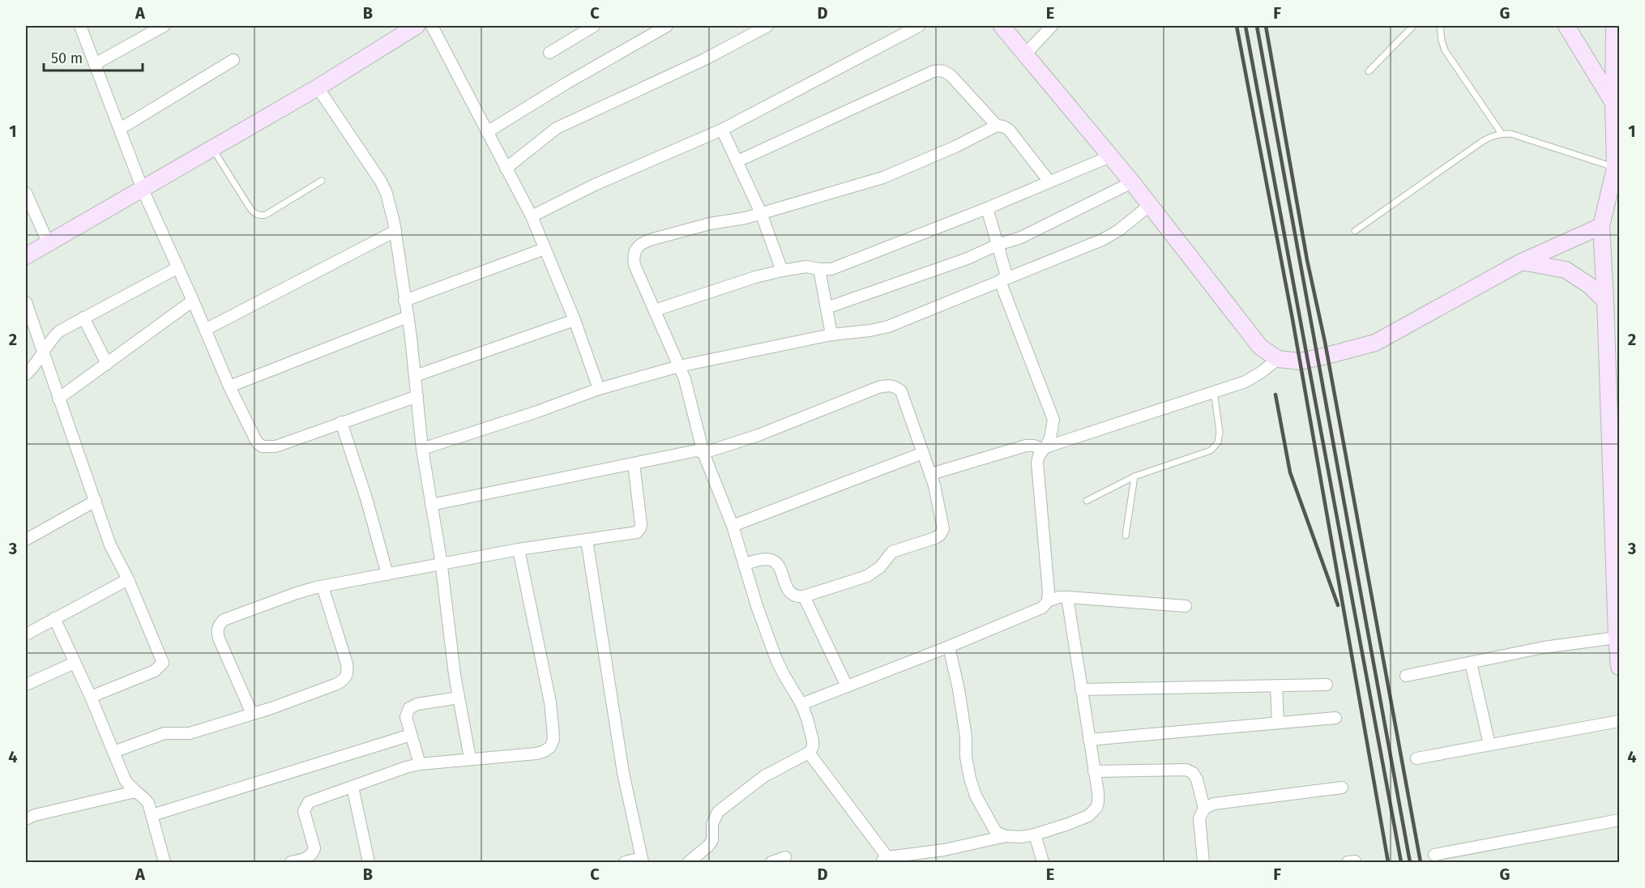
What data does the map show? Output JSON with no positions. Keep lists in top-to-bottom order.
{
  "scale_bar": "50 m",
  "grid": {
    "columns": [
      "A",
      "B",
      "C",
      "D",
      "E",
      "F",
      "G"
    ],
    "rows": [
      "1",
      "2",
      "3",
      "4"
    ]
  }
}
